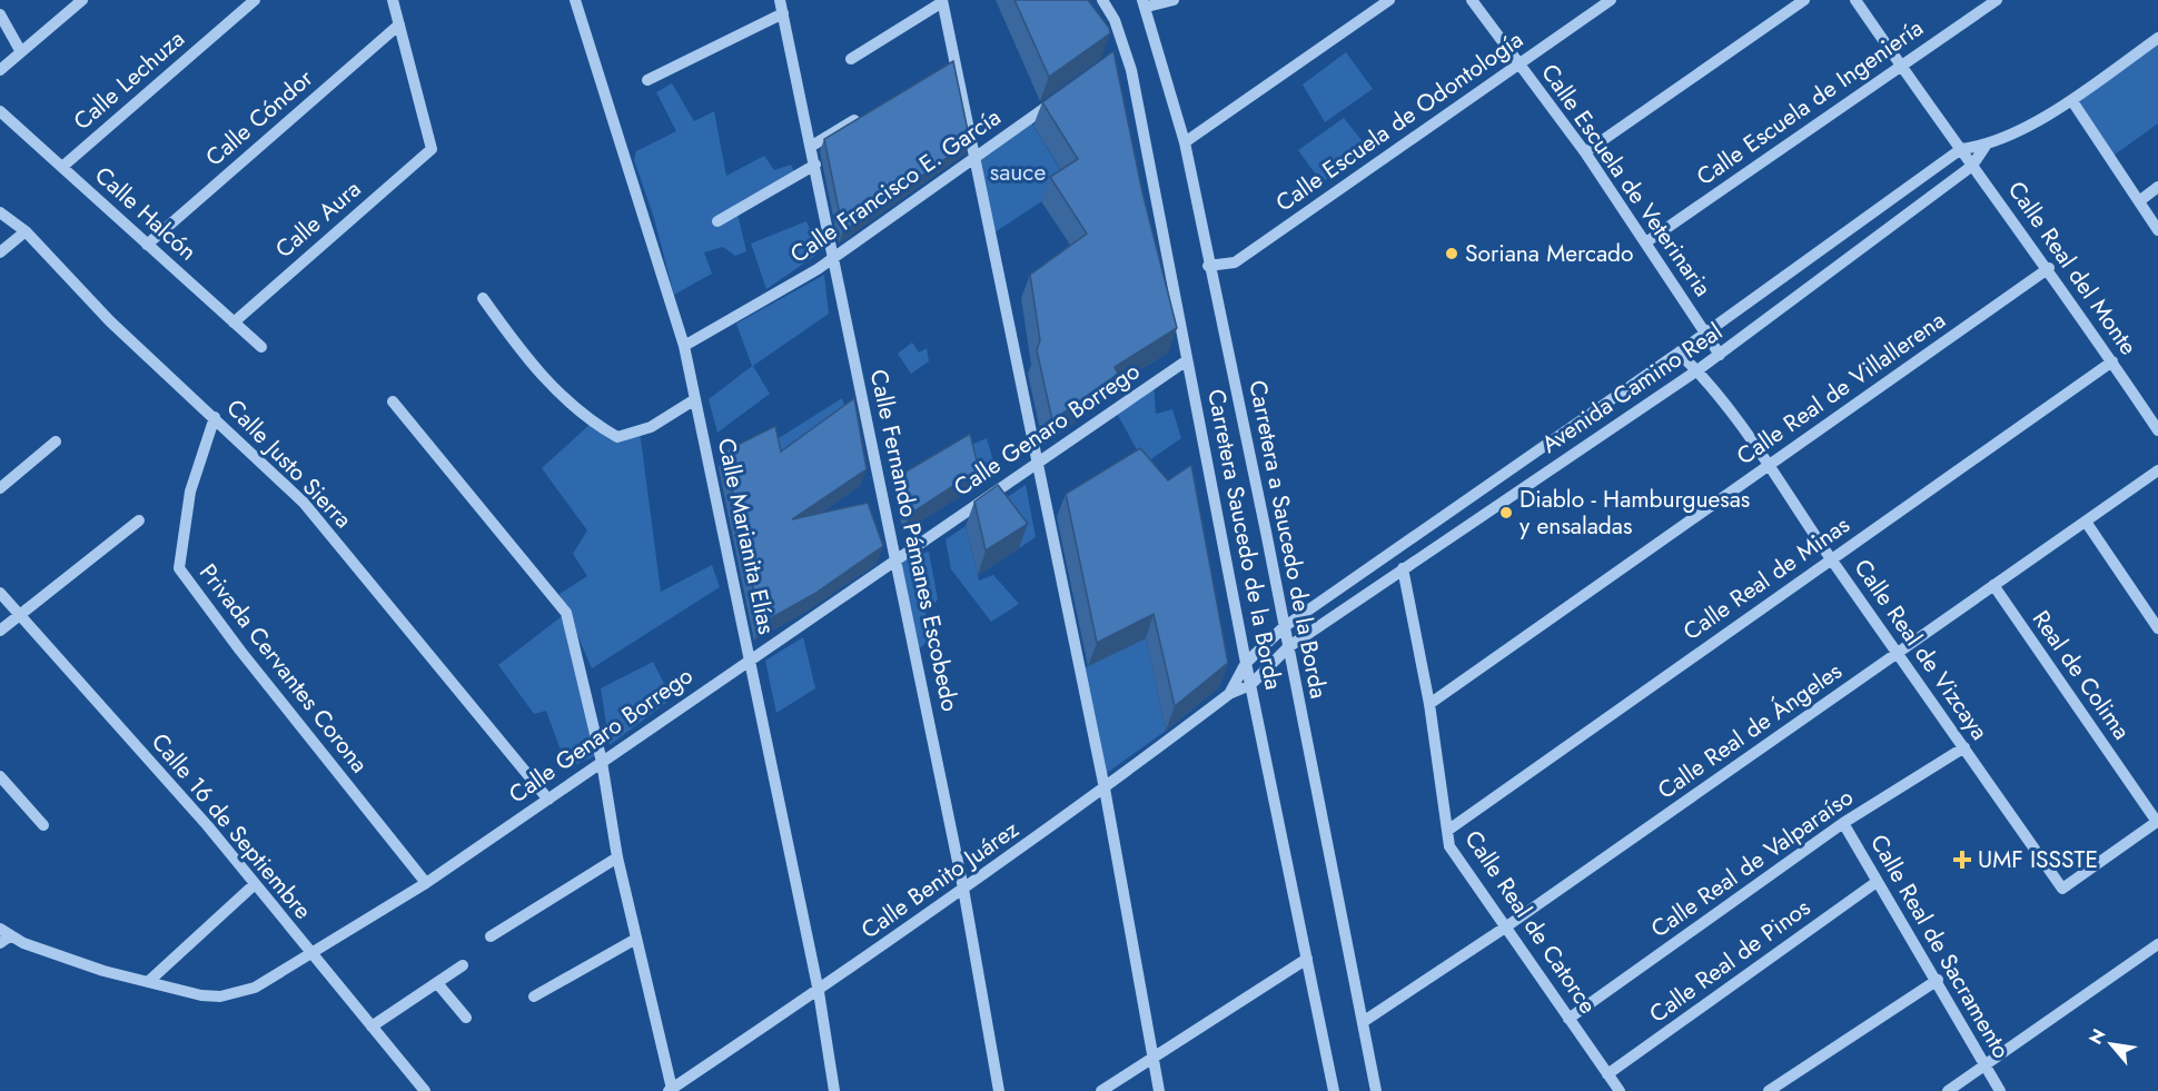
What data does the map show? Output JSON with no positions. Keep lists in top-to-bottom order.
{
  "streets": {
    "street": [
      "Calle Lechuza",
      "Calle Escuela de Ingeniería",
      "Calle Cóndor",
      "Calle Escuela de Odontología",
      "Calle Escuela de Veterinaria",
      "Calle Francisco E. García",
      "Calle Halcón",
      "Calle Aura",
      "Calle Real del Monte",
      "Avenida Camino Real",
      "Calle Real de Villallerena",
      "Calle Genaro Borrego",
      "Calle Justo Sierra",
      "Calle Marianita Elías",
      "Carretera Saucedo de la Borda",
      "Carretera a Saucedo de la Borda",
      "Calle Fernando Pámanes Escobedo",
      "Calle Real de Minas",
      "Calle Real de Vizcaya",
      "Privada Cervantes Corona",
      "Real de Colima",
      "Calle Real de Ángeles",
      "Calle 16 de Septiembre",
      "Calle Real de Valparaíso",
      "Calle Benito Juárez",
      "Calle Real de Catorce",
      "Calle Real de Sacramento",
      "Calle Real de Pinos"
    ]
  },
  "crossings": [
    ["Calle Lechuza", "Calle Halcón"],
    ["Calle Escuela de Ingeniería", "Calle Escuela de Veterinaria"],
    ["Calle Escuela de Ingeniería", "Calle Real del Monte"],
    ["Calle Cóndor", "Calle Halcón"],
    ["Calle Cóndor", "Calle Aura"],
    ["Calle Escuela de Odontología", "Calle Escuela de Veterinaria"],
    ["Calle Escuela de Odontología", "Carretera a Saucedo de la Borda"],
    ["Calle Escuela de Veterinaria", "Avenida Camino Real"],
    ["Calle Francisco E. García", "Calle Marianita Elías"],
    ["Calle Francisco E. García", "Calle Fernando Pámanes Escobedo"],
    ["Calle Halcón", "Calle Aura"],
    ["Calle Real del Monte", "Avenida Camino Real"],
    ["Calle Real del Monte", "Calle Real de Villallerena"],
    ["Calle Real del Monte", "Calle Real de Minas"],
    ["Avenida Camino Real", "Carretera Saucedo de la Borda"],
    ["Avenida Camino Real", "Carretera a Saucedo de la Borda"],
    ["Avenida Camino Real", "Calle Real de Vizcaya"],
    ["Avenida Camino Real", "Calle Benito Juárez"],
    ["Avenida Camino Real", "Calle Real de Catorce"],
    ["Calle Real de Villallerena", "Calle Real de Vizcaya"],
    ["Calle Real de Villallerena", "Calle Real de Catorce"],
    ["Calle Genaro Borrego", "Calle Justo Sierra"],
    ["Calle Genaro Borrego", "Calle Marianita Elías"],
    ["Calle Genaro Borrego", "Carretera Saucedo de la Borda"],
    ["Calle Genaro Borrego", "Calle Fernando Pámanes Escobedo"],
    ["Calle Genaro Borrego", "Privada Cervantes Corona"],
    ["Calle Genaro Borrego", "Calle 16 de Septiembre"],
    ["Calle Justo Sierra", "Privada Cervantes Corona"],
    ["Calle Marianita Elías", "Calle Benito Juárez"],
    ["Carretera Saucedo de la Borda", "Calle Benito Juárez"],
    ["Carretera a Saucedo de la Borda", "Calle Real de Ángeles"],
    ["Calle Fernando Pámanes Escobedo", "Calle Benito Juárez"],
    ["Calle Real de Minas", "Calle Real de Vizcaya"],
    ["Calle Real de Minas", "Calle Real de Catorce"],
    ["Calle Real de Vizcaya", "Real de Colima"],
    ["Calle Real de Vizcaya", "Calle Real de Ángeles"],
    ["Calle Real de Vizcaya", "Calle Real de Valparaíso"],
    ["Real de Colima", "Calle Real de Ángeles"],
    ["Calle Real de Ángeles", "Calle Real de Catorce"],
    ["Calle Real de Valparaíso", "Calle Real de Catorce"],
    ["Calle Real de Valparaíso", "Calle Real de Sacramento"],
    ["Calle Real de Catorce", "Calle Real de Pinos"],
    ["Calle Real de Sacramento", "Calle Real de Pinos"]
  ],
  "parks": ["sauce"],
  "places": {
    "other": ["Soriana Mercado", "Diablo - Hamburguesas y ensaladas"],
    "health": ["UMF ISSSTE"]
  },
  "north": "top left"
}
